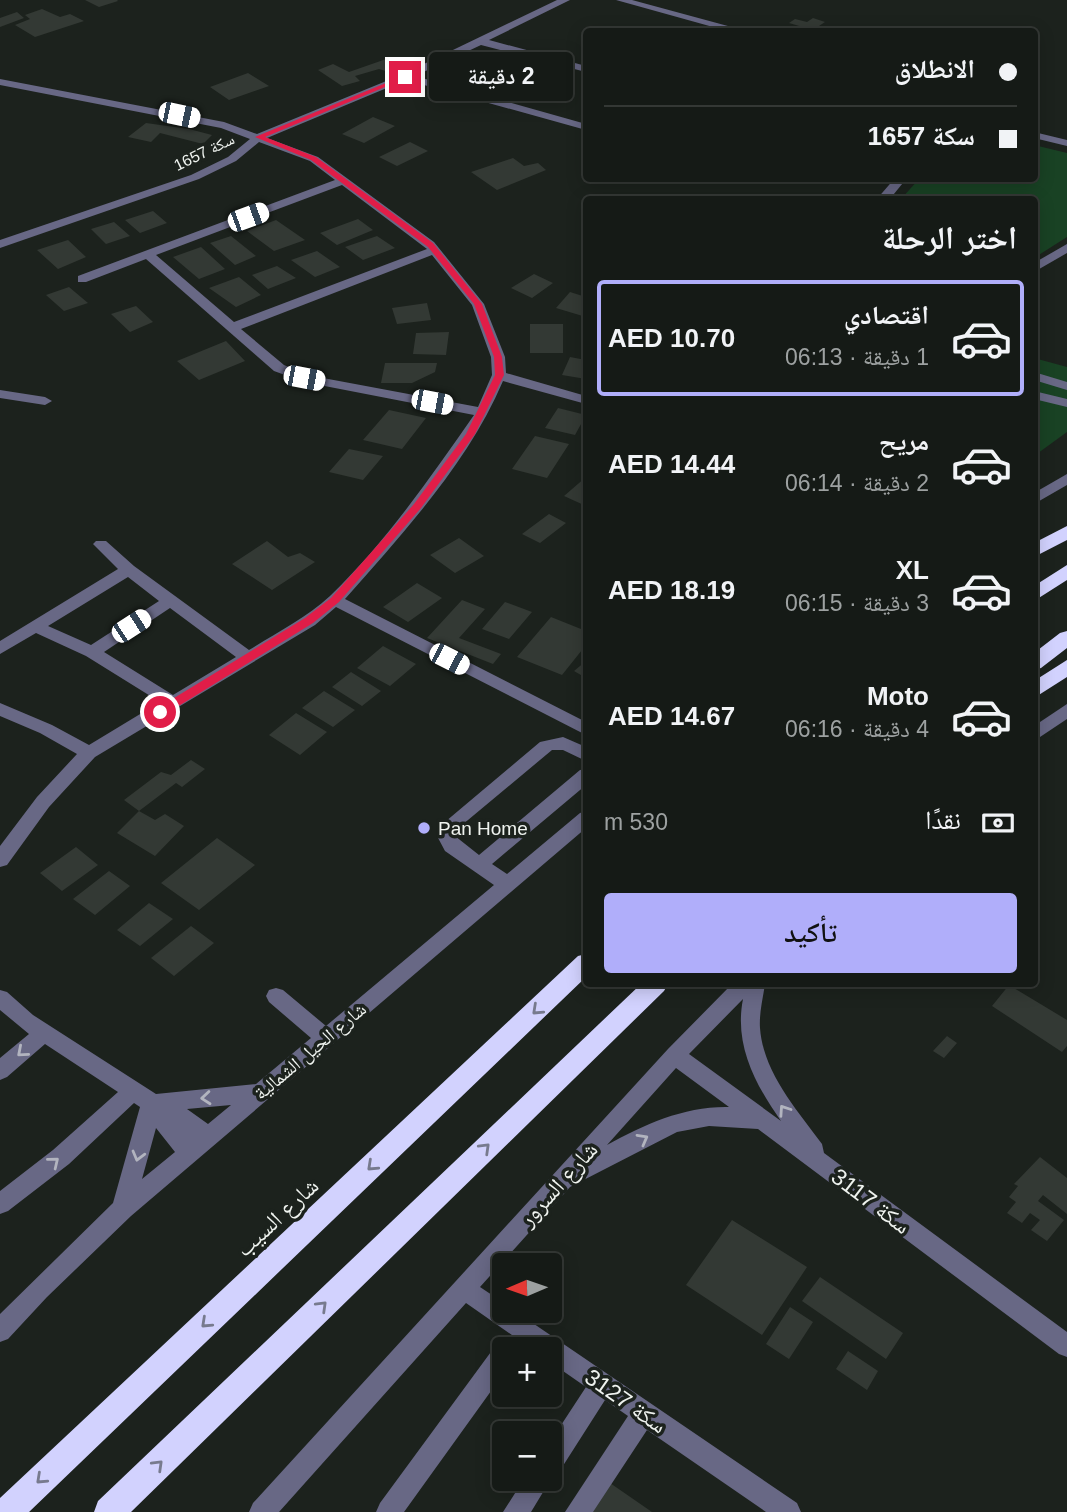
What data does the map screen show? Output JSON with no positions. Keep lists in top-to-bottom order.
{
  "streets": {
    "highway": ["شارع السيب"],
    "street": [
      "سكة 1657",
      "شارع الحيل الشمالية",
      "شارع السرور",
      "سكة 3117",
      "سكة 3127"
    ]
  },
  "crossings": [
    ["شارع السرور", "سكة 3117"],
    ["شارع السرور", "سكة 3127"]
  ],
  "places": ["Pan Home"],
  "north": "left",
  "page": {
    "banner": ["الانطلاق", "سكة 1657"],
    "bubble": "2 دقيقة",
    "heading": "اختر الرحلة",
    "list": [
      {
        "name": "اقتصادي",
        "note": "1 دقيقة · 06:13",
        "value": "AED 10.70"
      },
      {
        "name": "مريح",
        "note": "2 دقيقة · 06:14",
        "value": "AED 14.44"
      },
      {
        "name": "XL",
        "note": "3 دقيقة · 06:15",
        "value": "AED 18.19"
      },
      {
        "name": "Moto",
        "note": "4 دقيقة · 06:16",
        "value": "AED 14.67"
      }
    ],
    "pay": ["نقدًا", "530 m"],
    "buttons": "تأكيد",
    "map_buttons": ["+", "−"]
  }
}
